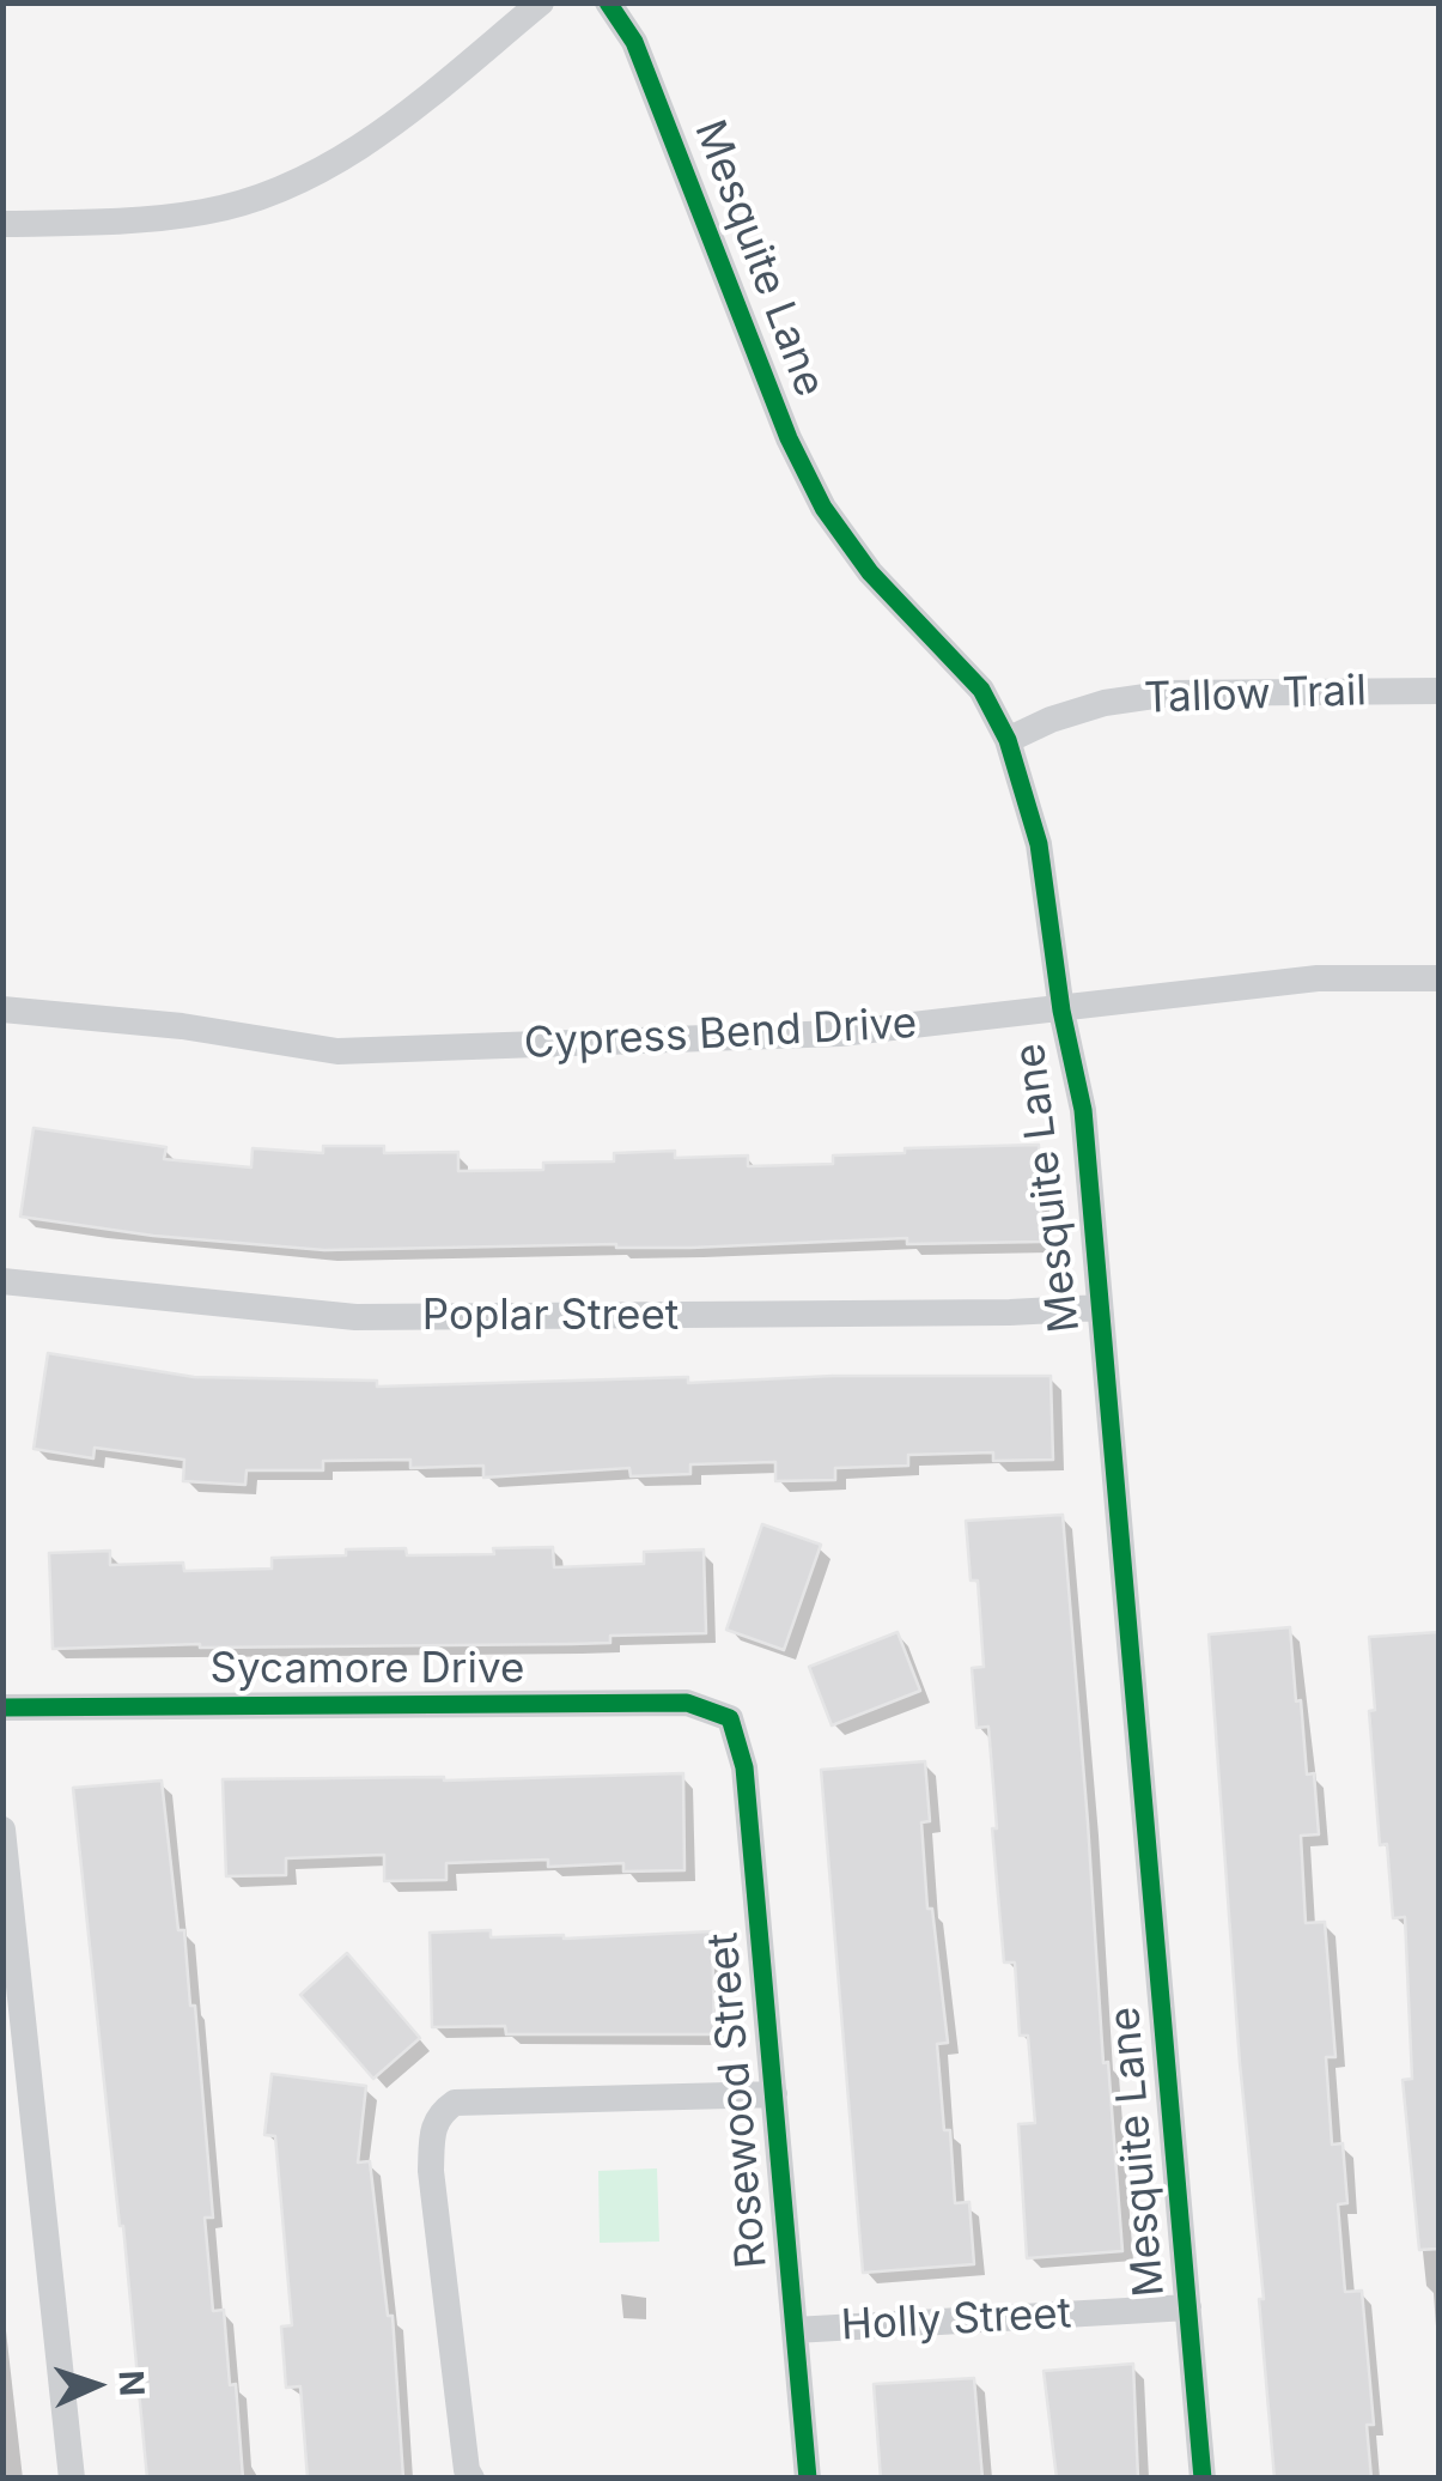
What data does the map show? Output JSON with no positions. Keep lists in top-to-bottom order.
{
  "streets": {
    "street": [
      "Mesquite Lane",
      "Tallow Trail",
      "Cypress Bend Drive",
      "Poplar Street",
      "Sycamore Drive",
      "Rosewood Street",
      "Holly Street"
    ]
  },
  "crossings": [
    ["Mesquite Lane", "Tallow Trail"],
    ["Mesquite Lane", "Cypress Bend Drive"],
    ["Mesquite Lane", "Poplar Street"],
    ["Mesquite Lane", "Holly Street"],
    ["Sycamore Drive", "Rosewood Street"],
    ["Rosewood Street", "Holly Street"]
  ],
  "north": "right"
}
